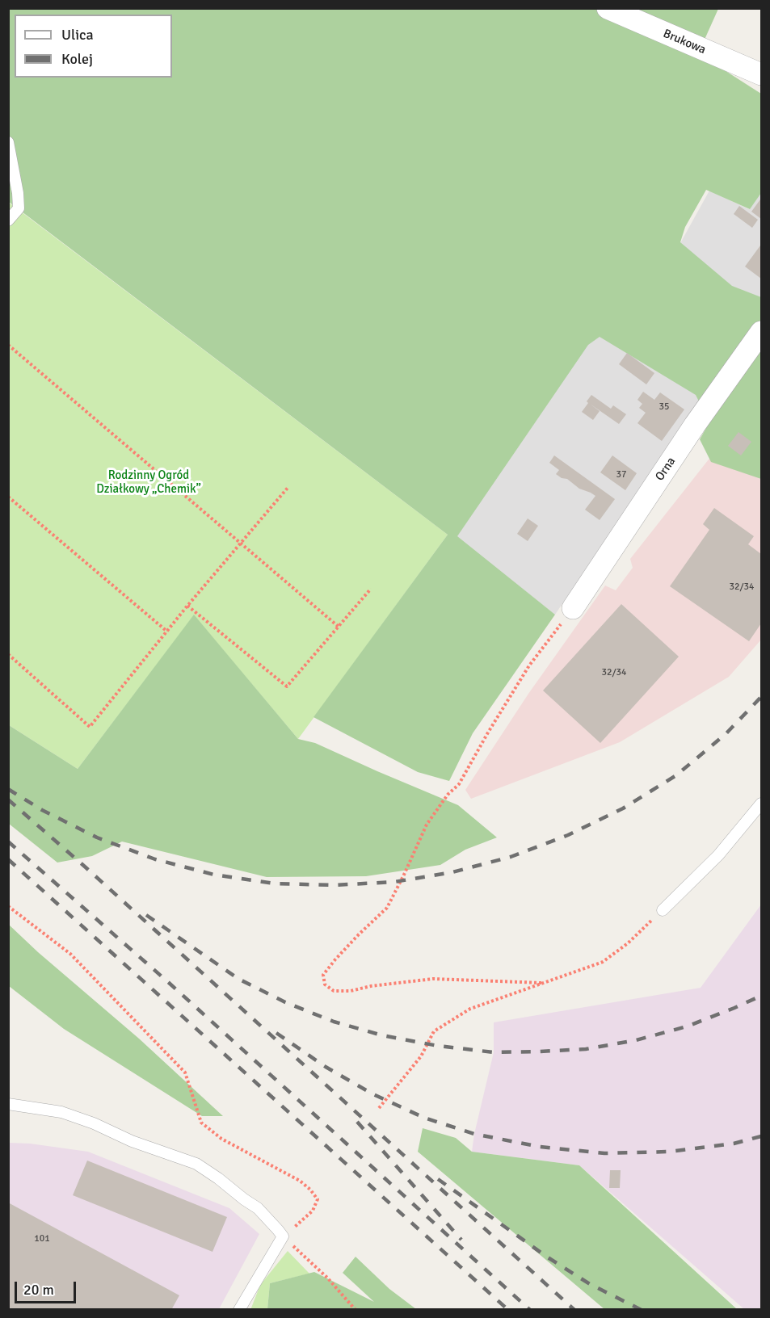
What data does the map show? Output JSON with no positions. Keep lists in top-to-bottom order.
{
  "streets": {
    "street": ["Brukowa", "Orna"]
  },
  "parks": ["Rodzinny Ogród Działkowy „Chemik”"],
  "house_numbers": [
    "35",
    "37",
    "32/34",
    "32/34",
    "101"
  ],
  "legend": ["Ulica", "Kolej"],
  "scale_bar": "20 m"
}
